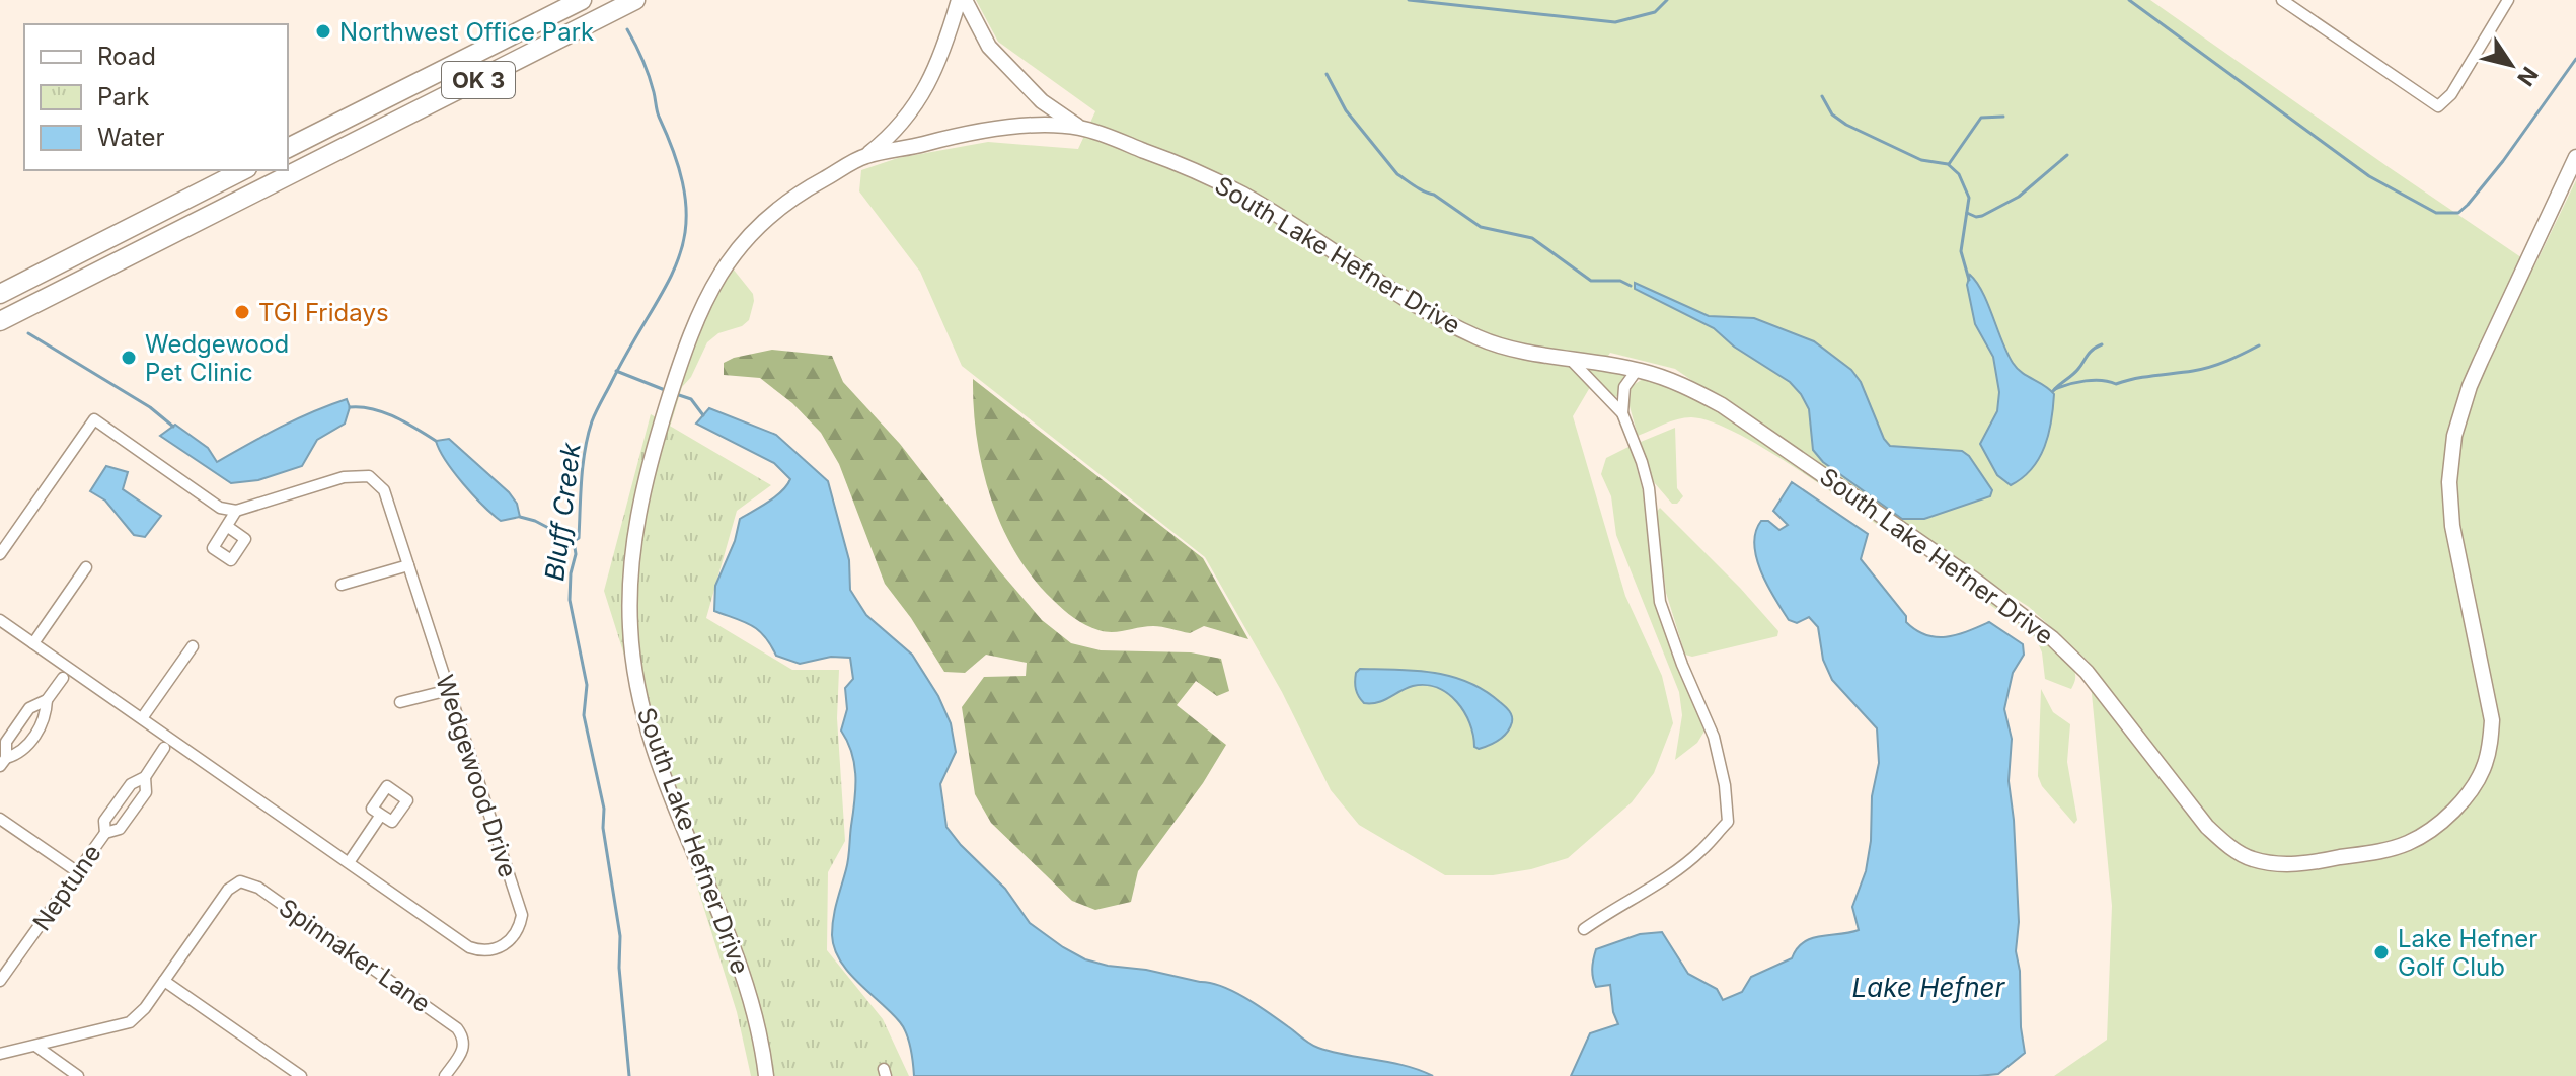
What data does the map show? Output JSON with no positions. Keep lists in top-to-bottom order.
{
  "streets": {
    "highway": ["OK 3"],
    "street": [
      "South Lake Hefner Drive",
      "Wedgewood Drive",
      "Neptune",
      "Spinnaker Lane"
    ]
  },
  "water": ["Bluff Creek", "Lake Hefner"],
  "places": [
    "Northwest Office Park",
    "TGI Fridays",
    "Wedgewood Pet Clinic",
    "Lake Hefner Golf Club"
  ],
  "legend": ["Road", "Park", "Water"],
  "north": "bottom right"
}
